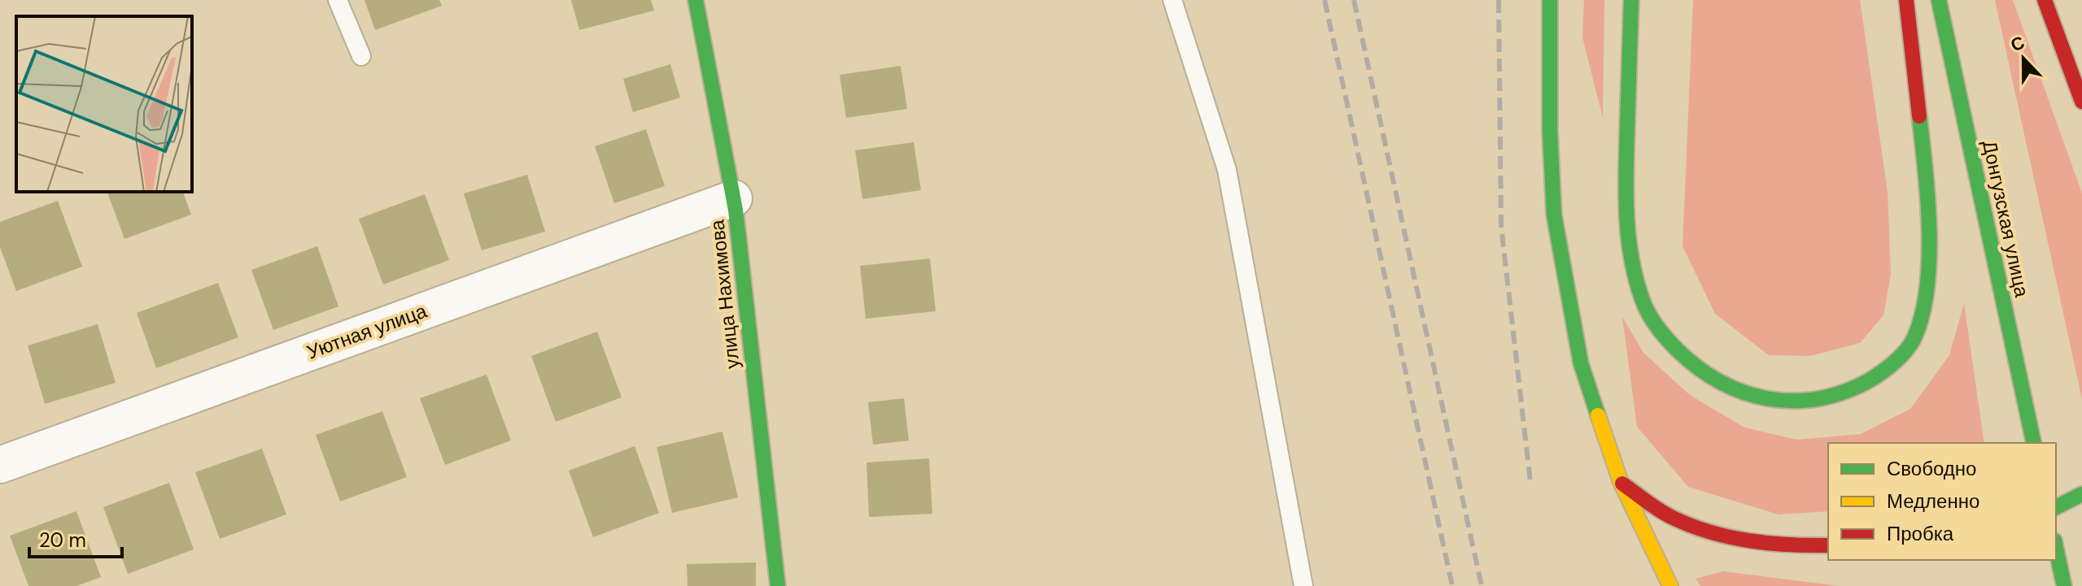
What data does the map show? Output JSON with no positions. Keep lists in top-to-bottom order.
{
  "streets": {
    "main road": ["Донгузская улица", "улица Нахимова"],
    "street": ["Уютная улица"]
  },
  "crossings": [
    ["улица Нахимова", "Уютная улица"]
  ],
  "legend": ["Свободно", "Медленно", "Пробка"],
  "scale_bar": "20 m",
  "north": "top"
}
